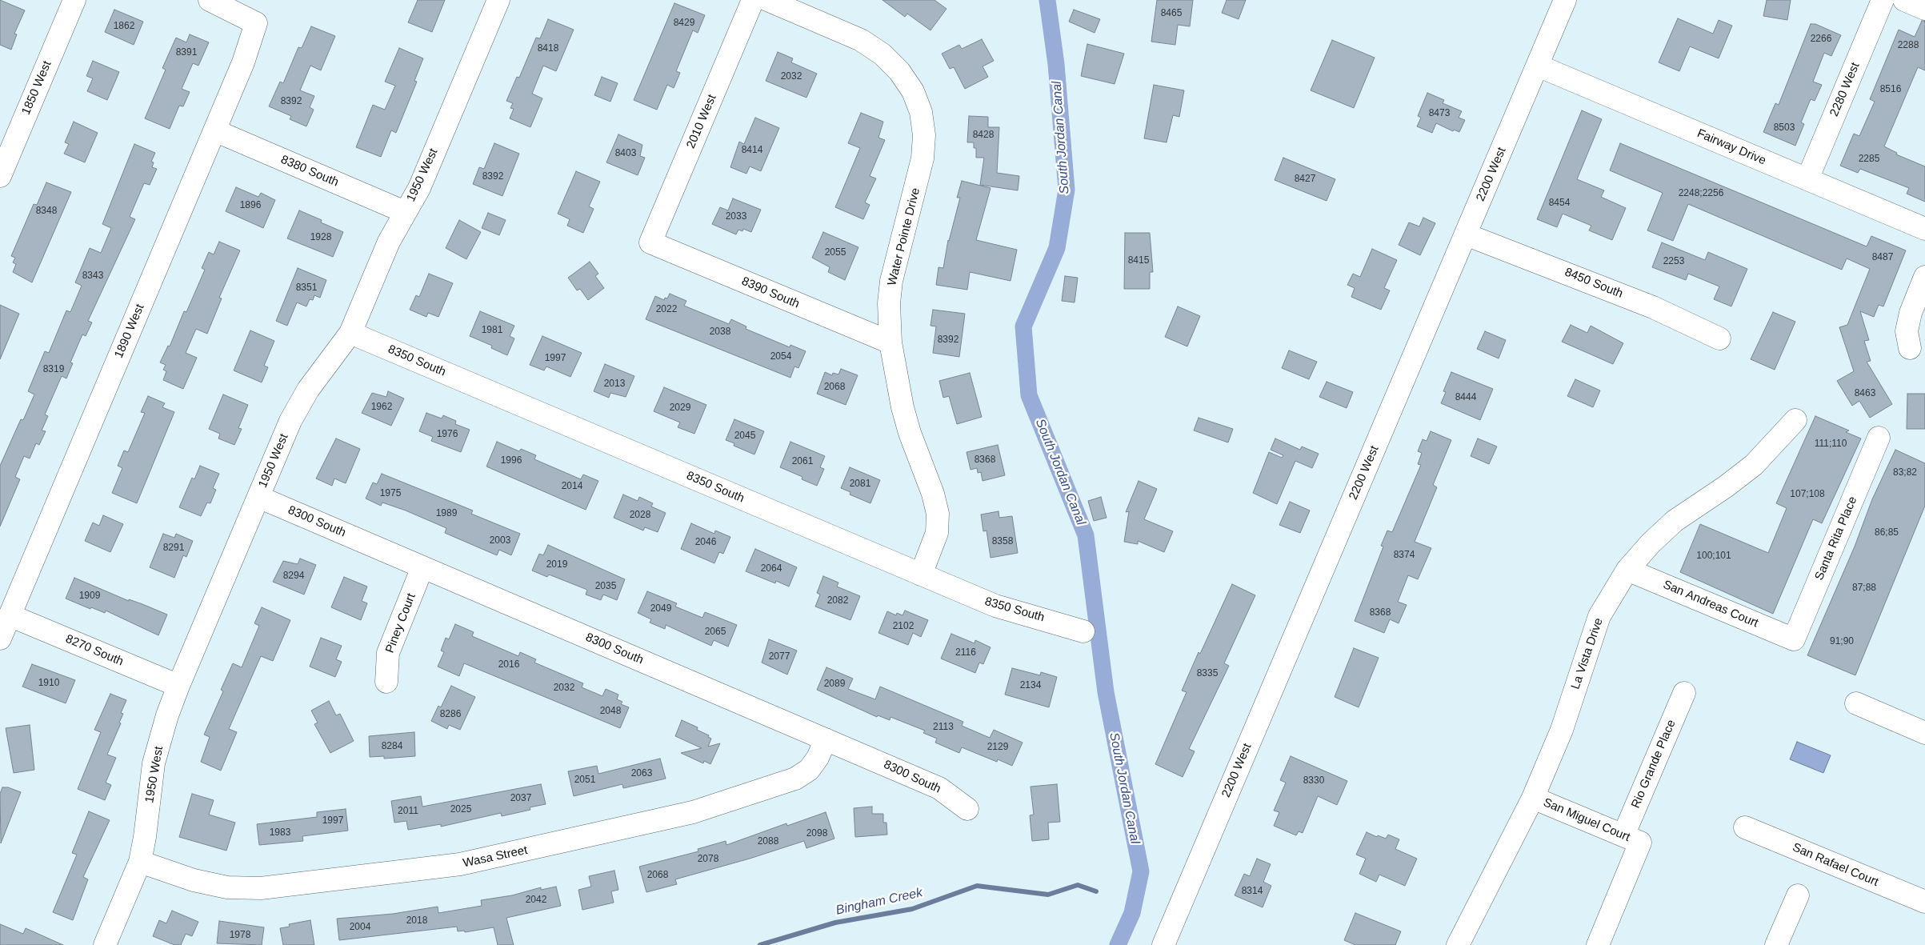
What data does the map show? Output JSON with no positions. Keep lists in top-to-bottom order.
{
  "streets": {
    "street": [
      "1850 West",
      "2280 West",
      "2010 West",
      "Fairway Drive",
      "8380 South",
      "2200 West",
      "1950 West",
      "Water Pointe Drive",
      "8450 South",
      "8390 South",
      "1890 West",
      "8350 South",
      "8300 South",
      "Santa Rita Place",
      "San Andreas Court",
      "Piney Court",
      "8270 South",
      "La Vista Drive",
      "Rio Grande Place",
      "San Miguel Court",
      "Wasa Street",
      "San Rafael Court"
    ]
  },
  "crossings": [
    ["2280 West", "Fairway Drive"],
    ["2010 West", "8390 South"],
    ["Fairway Drive", "2200 West"],
    ["8380 South", "1950 West"],
    ["8380 South", "1890 West"],
    ["2200 West", "8450 South"],
    ["1950 West", "8350 South"],
    ["1950 West", "8300 South"],
    ["1950 West", "8270 South"],
    ["1950 West", "Wasa Street"],
    ["Water Pointe Drive", "8390 South"],
    ["Water Pointe Drive", "8350 South"],
    ["1890 West", "8270 South"],
    ["8300 South", "Piney Court"],
    ["8300 South", "Wasa Street"],
    ["Santa Rita Place", "San Andreas Court"],
    ["San Andreas Court", "La Vista Drive"],
    ["La Vista Drive", "San Miguel Court"],
    ["Rio Grande Place", "San Miguel Court"]
  ],
  "water": ["South Jordan Canal", "Bingham Creek"],
  "house_numbers": [
    "8465",
    "8429",
    "1862",
    "2266",
    "2288",
    "8418",
    "8391",
    "2032",
    "8516",
    "8392",
    "8473",
    "8503",
    "8428",
    "8414",
    "8403",
    "2285",
    "8392",
    "8427",
    "2248;2256",
    "8454",
    "1896",
    "8348",
    "2033",
    "1928",
    "2055",
    "8487",
    "8415",
    "2253",
    "8343",
    "8351",
    "2022",
    "1981",
    "2038",
    "8392",
    "2054",
    "1997",
    "8319",
    "2013",
    "2068",
    "8463",
    "8444",
    "1962",
    "2029",
    "1976",
    "2045",
    "111;110",
    "8368",
    "1996",
    "2061",
    "83;82",
    "2081",
    "2014",
    "1975",
    "107;108",
    "1989",
    "2028",
    "86;85",
    "2003",
    "8358",
    "2046",
    "8291",
    "8374",
    "100;101",
    "2019",
    "2064",
    "8294",
    "2035",
    "87;88",
    "1909",
    "2082",
    "2049",
    "8368",
    "2102",
    "2065",
    "91;90",
    "2116",
    "2077",
    "2016",
    "8335",
    "1910",
    "2089",
    "2134",
    "2032",
    "2048",
    "8286",
    "2113",
    "8284",
    "2129",
    "2063",
    "2051",
    "8330",
    "2037",
    "2025",
    "2011",
    "1997",
    "1983",
    "2098",
    "2088",
    "2078",
    "2068",
    "8314",
    "2042",
    "2018",
    "2004",
    "1978"
  ]
}
